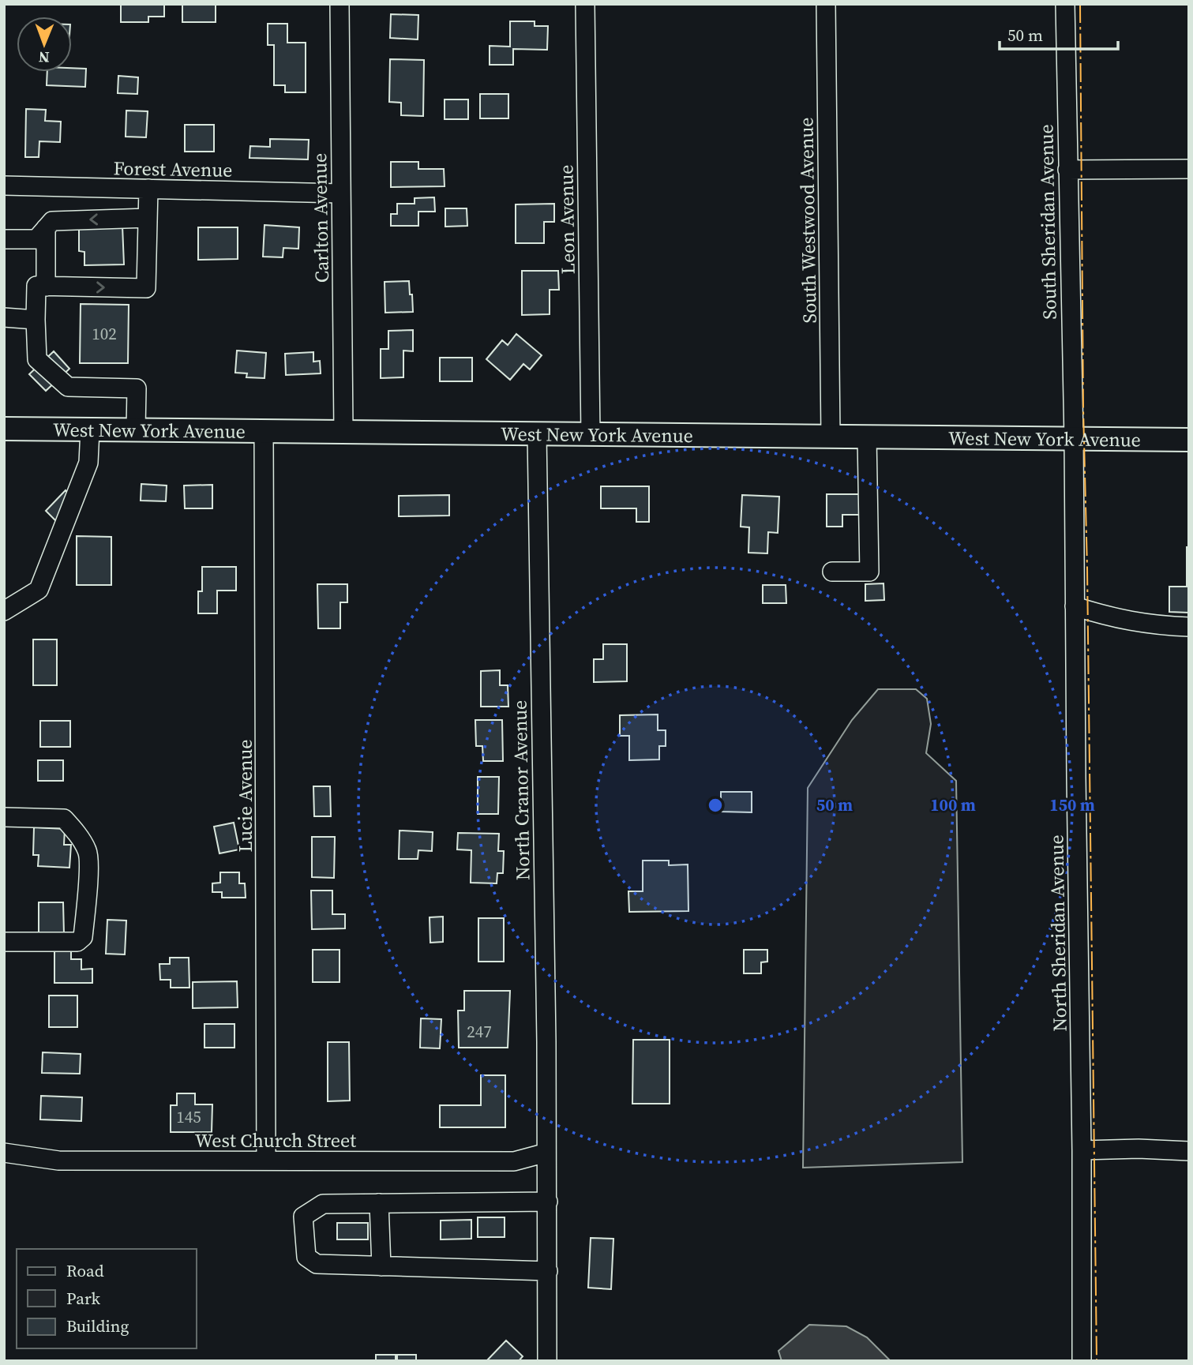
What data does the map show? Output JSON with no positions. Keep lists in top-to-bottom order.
{
  "streets": {
    "main road": ["West New York Avenue"],
    "street": [
      "Forest Avenue",
      "Carlton Avenue",
      "Leon Avenue",
      "South Westwood Avenue",
      "South Sheridan Avenue",
      "North Cranor Avenue",
      "Lucie Avenue",
      "North Sheridan Avenue",
      "West Church Street"
    ]
  },
  "crossings": [
    ["Forest Avenue", "Carlton Avenue"],
    ["Carlton Avenue", "West New York Avenue"],
    ["Leon Avenue", "West New York Avenue"],
    ["South Westwood Avenue", "West New York Avenue"],
    ["South Sheridan Avenue", "West New York Avenue"],
    ["South Sheridan Avenue", "North Sheridan Avenue"],
    ["West New York Avenue", "North Cranor Avenue"],
    ["West New York Avenue", "Lucie Avenue"],
    ["West New York Avenue", "North Sheridan Avenue"],
    ["North Cranor Avenue", "West Church Street"],
    ["Lucie Avenue", "West Church Street"]
  ],
  "house_numbers": ["102", "247", "145"],
  "legend": ["Road", "Park", "Building"],
  "scale_bar": "50 m",
  "north": "bottom",
  "rings": ["50 m", "100 m", "150 m"]
}
